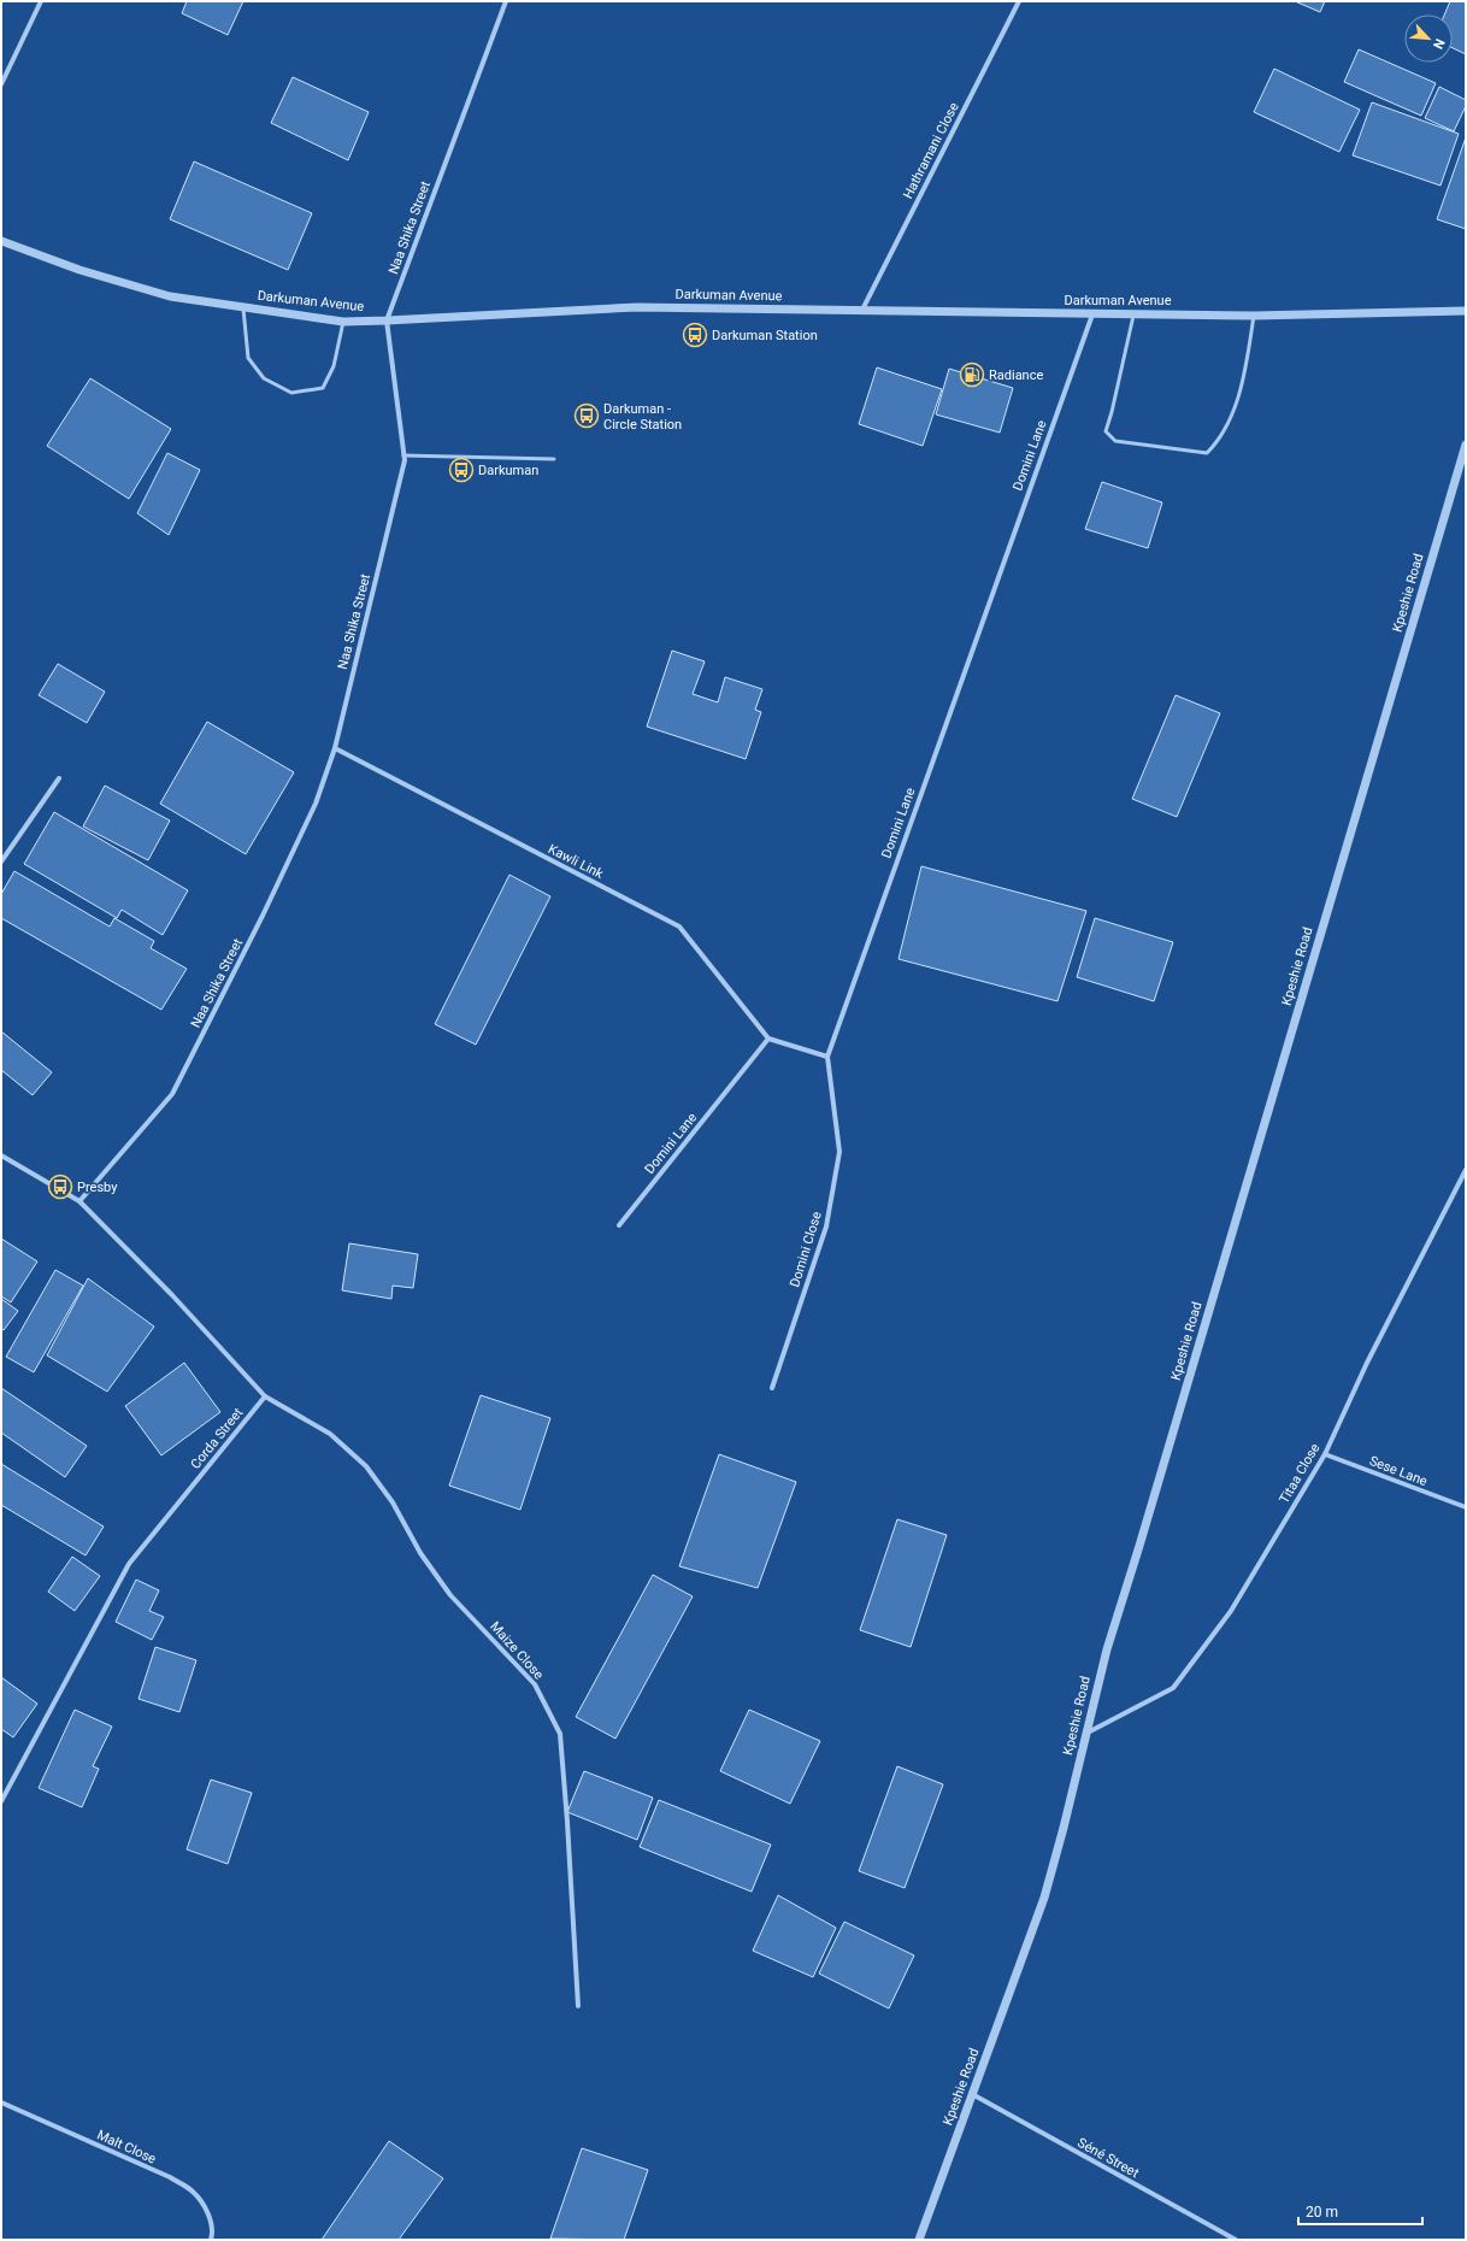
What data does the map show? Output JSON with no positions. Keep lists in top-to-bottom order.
{
  "streets": {
    "street": [
      "Hathramani Close",
      "Naa Shika Street",
      "Darkuman Avenue",
      "Domini Lane",
      "Kpeshie Road",
      "Kawli Link",
      "Domini Close",
      "Corda Street",
      "Sese Lane",
      "Titaa Close",
      "Maize Close",
      "Malt Close",
      "Séné Street"
    ]
  },
  "crossings": [
    ["Hathramani Close", "Darkuman Avenue"],
    ["Naa Shika Street", "Darkuman Avenue"],
    ["Naa Shika Street", "Kawli Link"],
    ["Darkuman Avenue", "Domini Lane"],
    ["Domini Lane", "Kawli Link"],
    ["Domini Lane", "Domini Close"],
    ["Kpeshie Road", "Titaa Close"],
    ["Kpeshie Road", "Séné Street"],
    ["Corda Street", "Maize Close"],
    ["Sese Lane", "Titaa Close"]
  ],
  "places": {
    "bus stop": [
      "Darkuman Station",
      "Darkuman - Circle Station",
      "Darkuman",
      "Presby"
    ],
    "fuel station": ["Radiance"]
  },
  "scale_bar": "20 m",
  "north": "bottom right"
}
